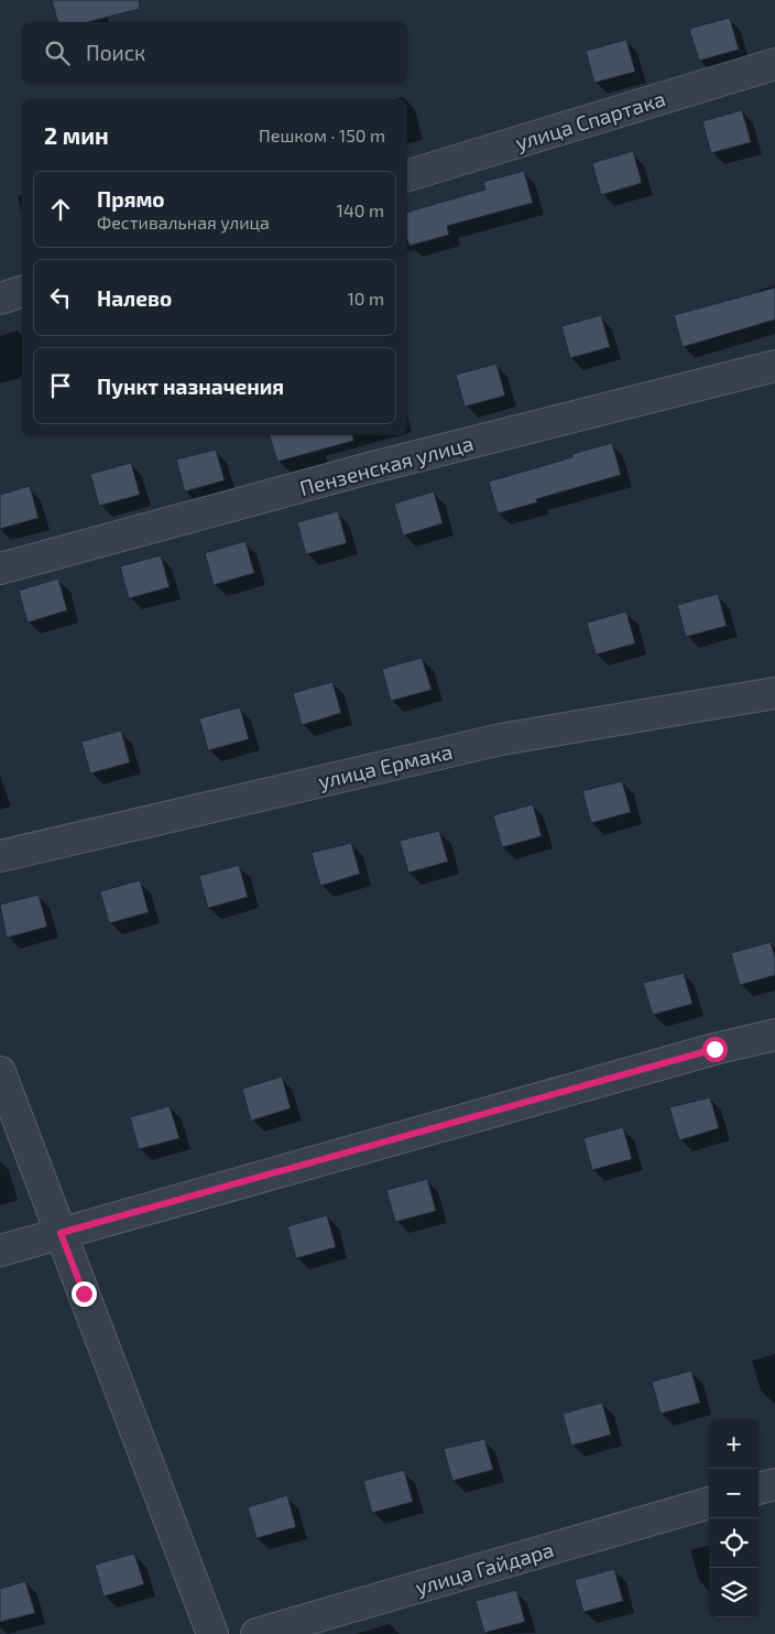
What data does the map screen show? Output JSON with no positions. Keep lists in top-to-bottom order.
{
  "streets": {
    "street": [
      "улица Спартака",
      "Пензенская улица",
      "улица Ермака",
      "улица Гайдара"
    ]
  },
  "page": {
    "search": "Поиск",
    "heading": ["2 мин", "Пешком · 150 m"],
    "list": [
      ["Прямо", "Фестивальная улица", "140 m"],
      ["Налево", "10 m"],
      "Пункт назначения"
    ],
    "map_buttons": ["+", "−"]
  }
}
